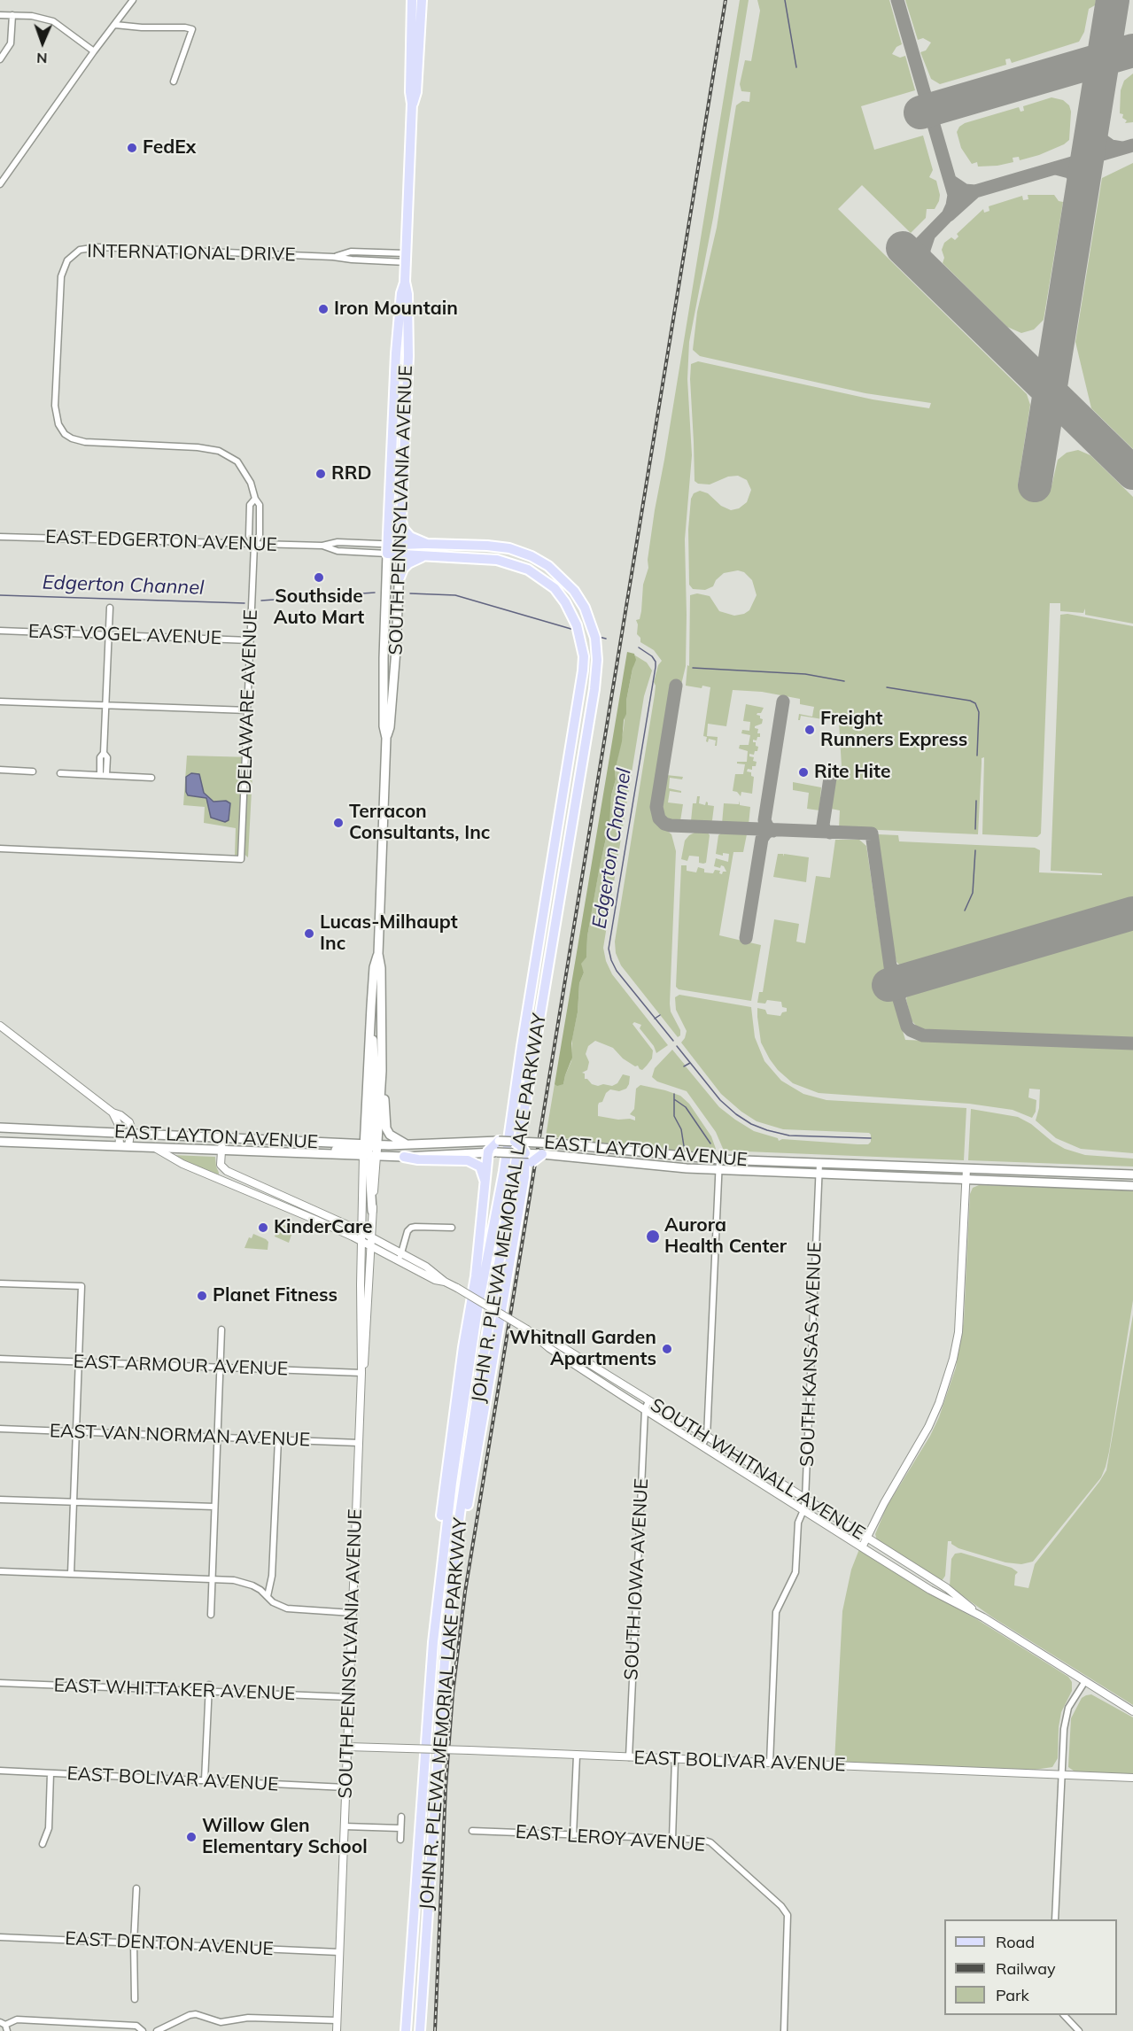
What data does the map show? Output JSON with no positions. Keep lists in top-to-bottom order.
{
  "streets": {
    "main road": ["SOUTH PENNSYLVANIA AVENUE", "EAST LAYTON AVENUE", "JOHN R. PLEWA MEMORIAL LAKE PARKWAY"],
    "street": [
      "INTERNATIONAL DRIVE",
      "EAST EDGERTON AVENUE",
      "EAST VOGEL AVENUE",
      "DELAWARE AVENUE",
      "SOUTH KANSAS AVENUE",
      "EAST ARMOUR AVENUE",
      "EAST VAN NORMAN AVENUE",
      "SOUTH WHITNALL AVENUE",
      "SOUTH IOWA AVENUE",
      "EAST WHITTAKER AVENUE",
      "EAST BOLIVAR AVENUE",
      "EAST LEROY AVENUE",
      "EAST DENTON AVENUE"
    ]
  },
  "crossings": [
    ["INTERNATIONAL DRIVE", "SOUTH PENNSYLVANIA AVENUE"],
    ["INTERNATIONAL DRIVE", "EAST EDGERTON AVENUE"],
    ["INTERNATIONAL DRIVE", "DELAWARE AVENUE"],
    ["SOUTH PENNSYLVANIA AVENUE", "EAST EDGERTON AVENUE"],
    ["SOUTH PENNSYLVANIA AVENUE", "EAST LAYTON AVENUE"],
    ["SOUTH PENNSYLVANIA AVENUE", "JOHN R. PLEWA MEMORIAL LAKE PARKWAY"],
    ["SOUTH PENNSYLVANIA AVENUE", "EAST ARMOUR AVENUE"],
    ["SOUTH PENNSYLVANIA AVENUE", "EAST VAN NORMAN AVENUE"],
    ["SOUTH PENNSYLVANIA AVENUE", "SOUTH WHITNALL AVENUE"],
    ["SOUTH PENNSYLVANIA AVENUE", "EAST WHITTAKER AVENUE"],
    ["SOUTH PENNSYLVANIA AVENUE", "EAST BOLIVAR AVENUE"],
    ["SOUTH PENNSYLVANIA AVENUE", "EAST DENTON AVENUE"],
    ["EAST EDGERTON AVENUE", "DELAWARE AVENUE"],
    ["EAST EDGERTON AVENUE", "JOHN R. PLEWA MEMORIAL LAKE PARKWAY"],
    ["EAST VOGEL AVENUE", "DELAWARE AVENUE"],
    ["EAST LAYTON AVENUE", "SOUTH KANSAS AVENUE"],
    ["EAST LAYTON AVENUE", "SOUTH WHITNALL AVENUE"],
    ["SOUTH KANSAS AVENUE", "SOUTH WHITNALL AVENUE"],
    ["SOUTH KANSAS AVENUE", "EAST BOLIVAR AVENUE"],
    ["SOUTH WHITNALL AVENUE", "SOUTH IOWA AVENUE"],
    ["SOUTH IOWA AVENUE", "EAST BOLIVAR AVENUE"]
  ],
  "water": ["Edgerton Channel"],
  "places": [
    "FedEx",
    "Iron Mountain",
    "RRD",
    "Southside Auto Mart",
    "Freight Runners Express",
    "Rite Hite",
    "Terracon Consultants, Inc",
    "Lucas-Milhaupt Inc",
    "KinderCare",
    "Aurora Health Center",
    "Planet Fitness",
    "Whitnall Garden Apartments",
    "Willow Glen Elementary School"
  ],
  "legend": ["Road", "Railway", "Park"],
  "north": "bottom"
}
